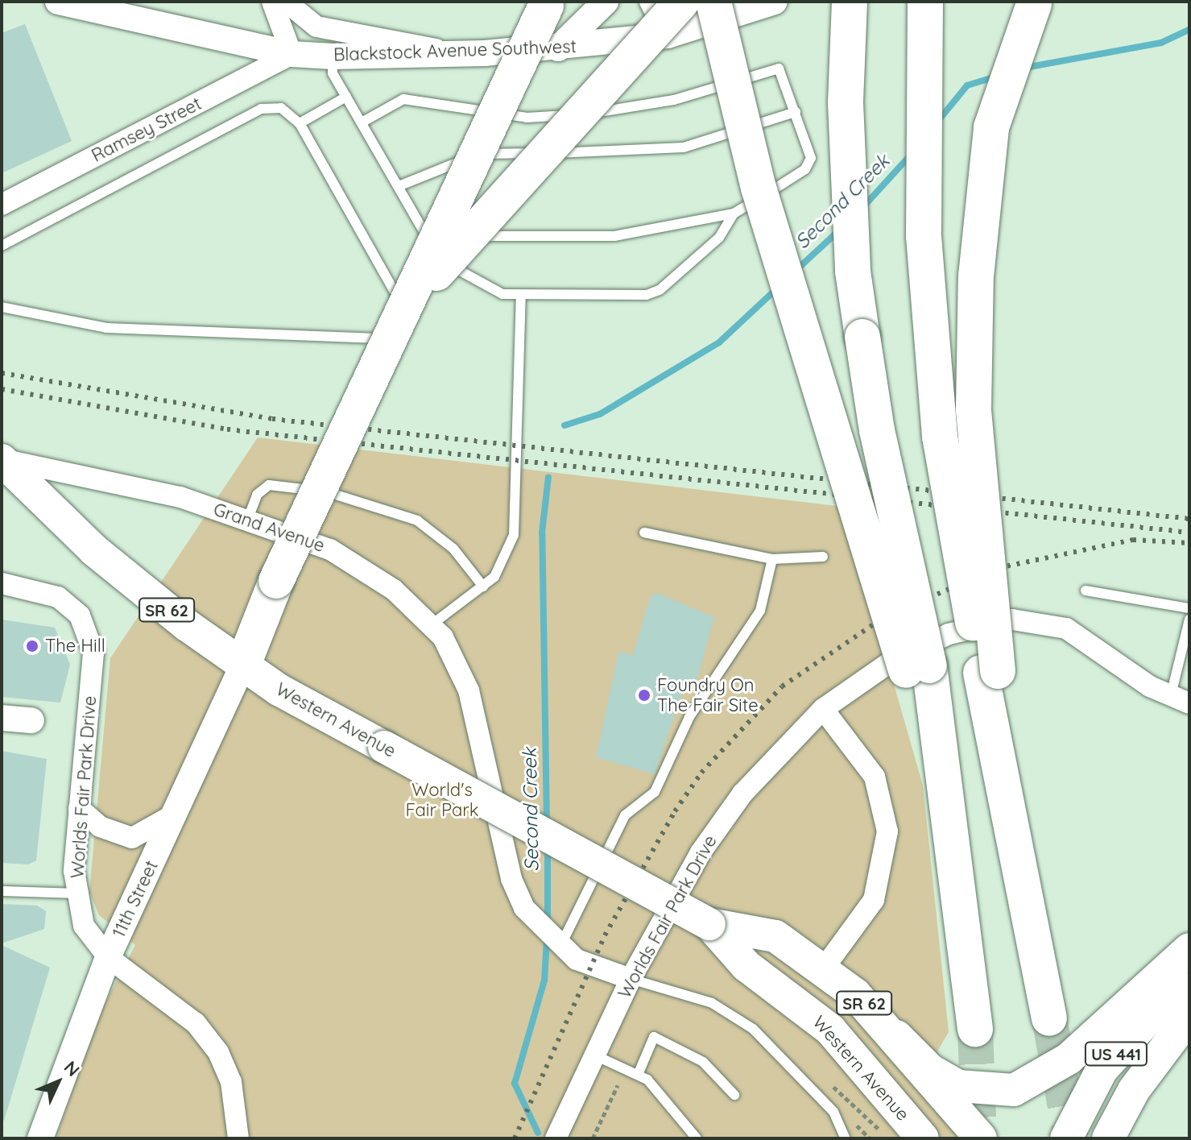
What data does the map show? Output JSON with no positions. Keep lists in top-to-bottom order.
{
  "streets": {
    "main road": ["SR 62", "Western Avenue", "US 441"],
    "street": [
      "Blackstock Avenue Southwest",
      "Ramsey Street",
      "Grand Avenue",
      "Worlds Fair Park Drive",
      "11th Street"
    ]
  },
  "crossings": [
    ["Blackstock Avenue Southwest", "Ramsey Street"],
    ["Grand Avenue", "Western Avenue"],
    ["Grand Avenue", "Worlds Fair Park Drive"],
    ["Western Avenue", "11th Street"],
    ["Worlds Fair Park Drive", "11th Street"]
  ],
  "water": ["Second Creek"],
  "parks": ["World's Fair Park"],
  "places": ["The Hill", "Foundry On The Fair Site"],
  "north": "top right"
}
